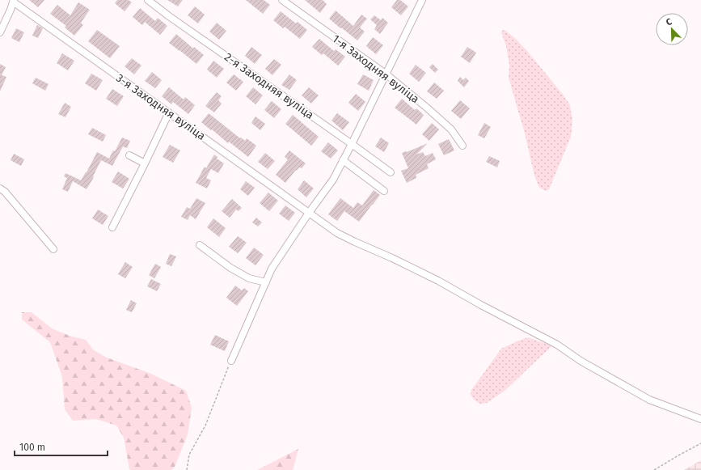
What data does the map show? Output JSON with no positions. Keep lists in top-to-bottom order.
{
  "streets": {
    "street": ["1-я Заходняя вуліца", "2-я Заходняя вуліца", "3-я Заходняя вуліца"]
  },
  "scale_bar": "100 m",
  "north": "top left"
}
